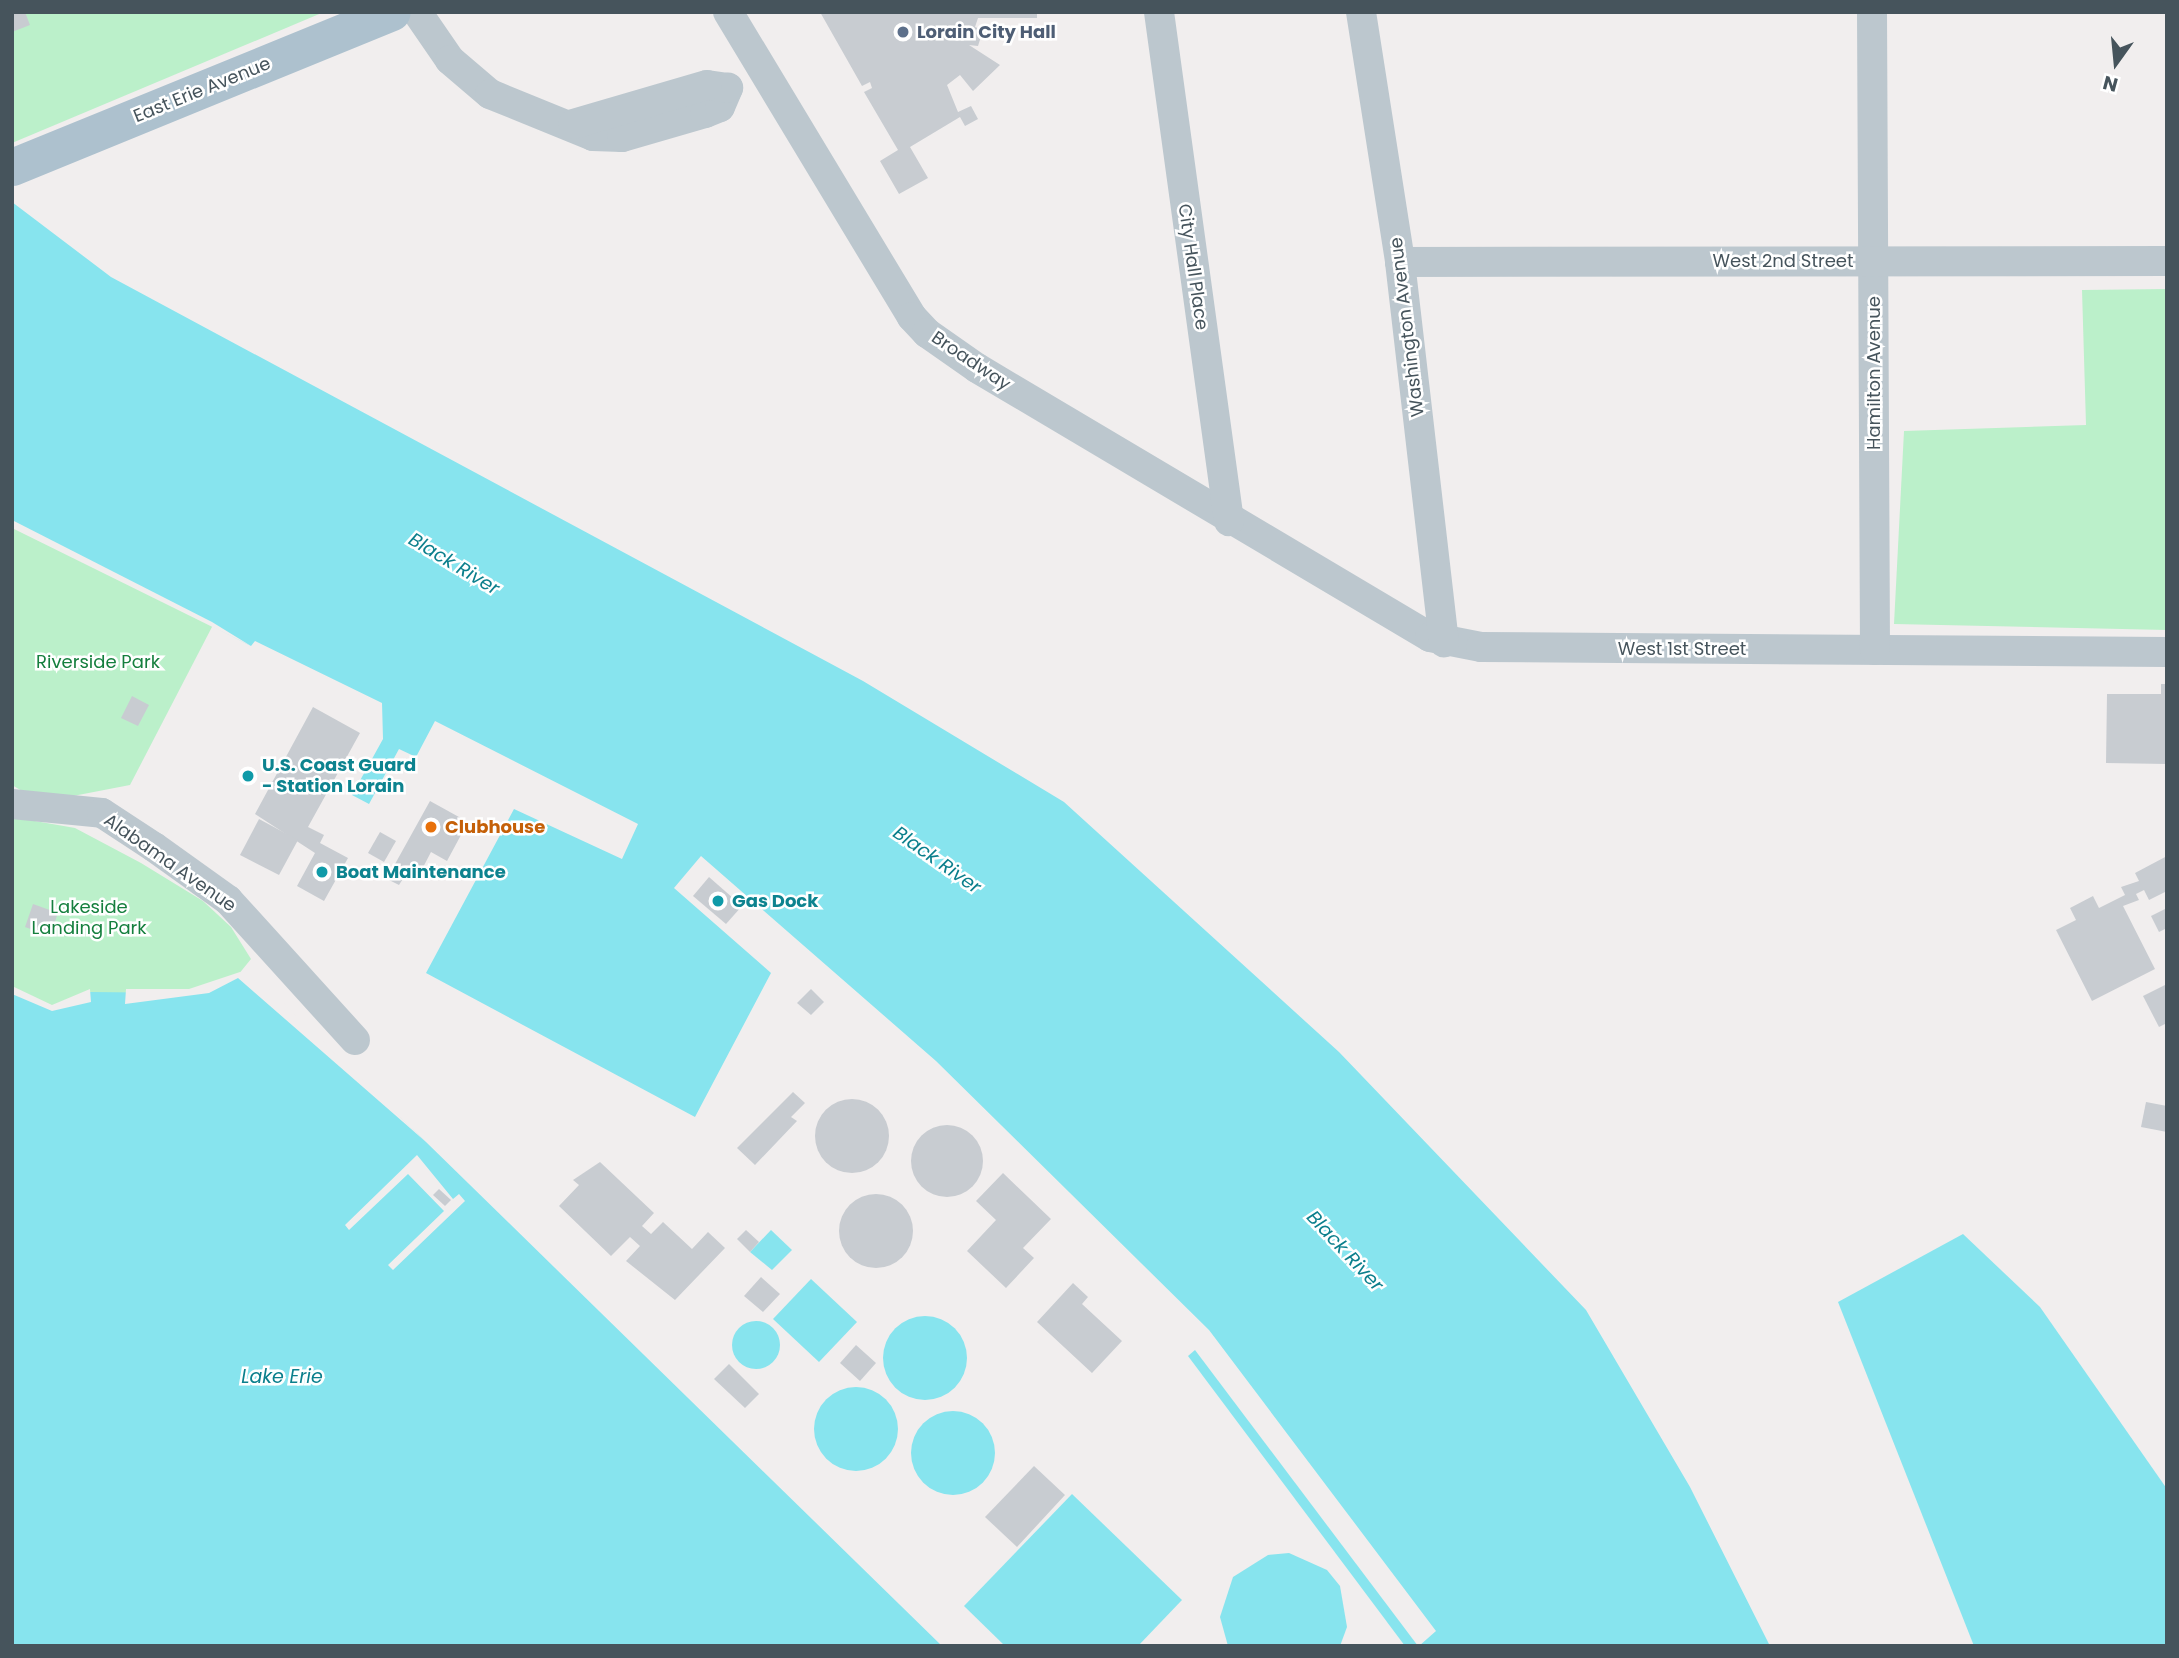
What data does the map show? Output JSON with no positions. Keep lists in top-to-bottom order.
{
  "streets": {
    "main road": ["East Erie Avenue"],
    "street": [
      "West 2nd Street",
      "City Hall Place",
      "Washington Avenue",
      "Broadway",
      "Hamilton Avenue",
      "West 1st Street",
      "Alabama Avenue"
    ]
  },
  "crossings": [
    ["West 2nd Street", "Washington Avenue"],
    ["West 2nd Street", "Hamilton Avenue"],
    ["City Hall Place", "Broadway"],
    ["City Hall Place", "West 1st Street"],
    ["Washington Avenue", "West 1st Street"],
    ["Broadway", "West 1st Street"],
    ["Hamilton Avenue", "West 1st Street"]
  ],
  "water": ["Black River", "Lake Erie"],
  "parks": ["Riverside Park", "Lakeside Landing Park"],
  "places": [
    "Lorain City Hall",
    "U.S. Coast Guard - Station Lorain",
    "Clubhouse",
    "Boat Maintenance",
    "Gas Dock"
  ],
  "north": "bottom"
}
